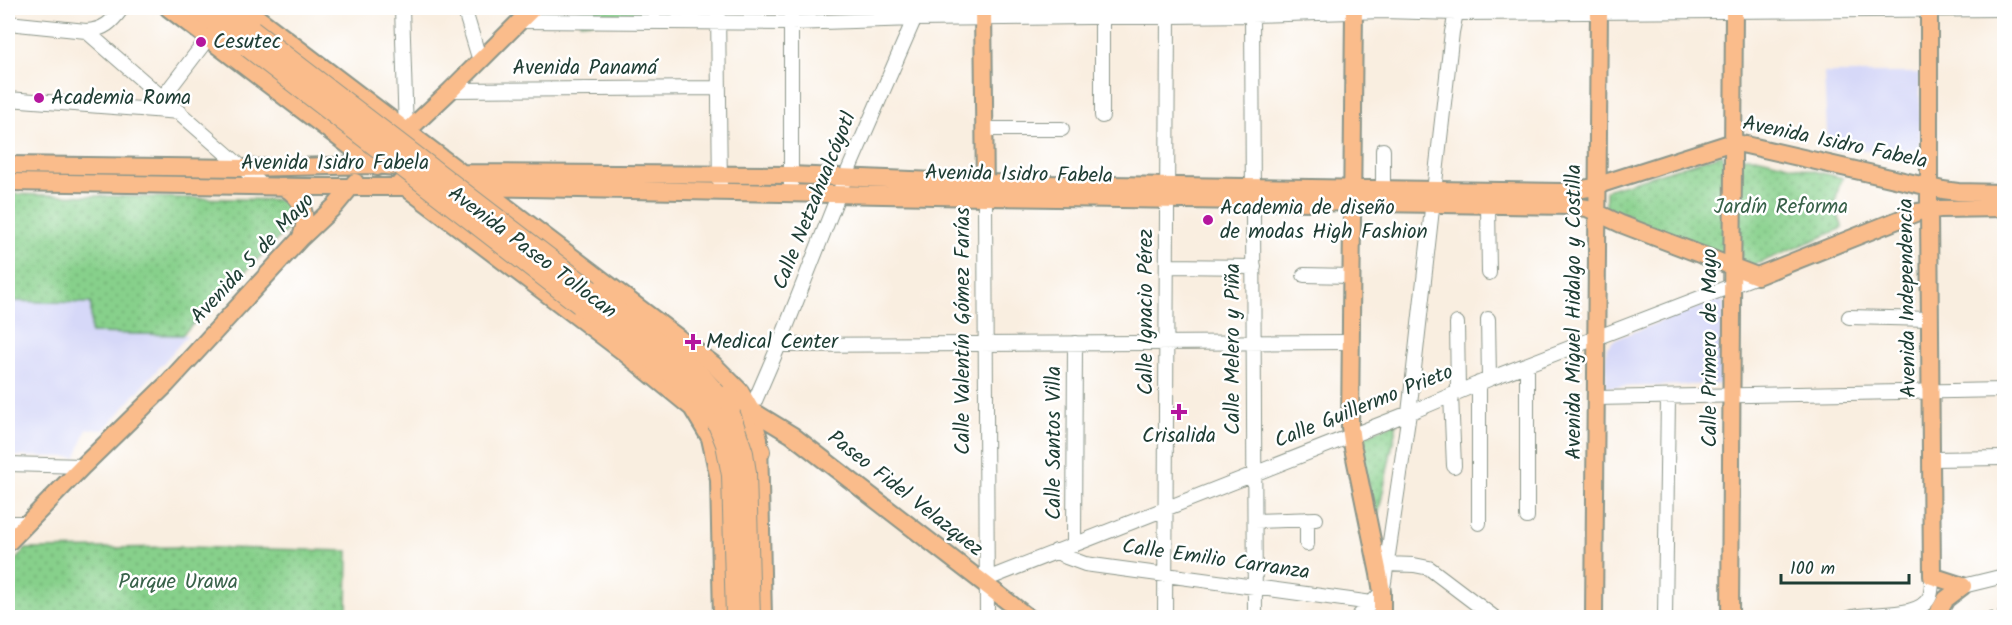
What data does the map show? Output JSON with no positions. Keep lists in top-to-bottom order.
{
  "streets": {
    "highway": ["Avenida Paseo Tollocan"],
    "main road": [
      "Avenida Isidro Fabela",
      "Avenida 5 de Mayo",
      "Avenida Independencia",
      "Avenida Miguel Hidalgo y Costilla",
      "Calle Valentín Gómez Farías",
      "Calle Primero de Mayo",
      "Paseo Fidel Velazquez"
    ],
    "street": [
      "Avenida Panamá",
      "Calle Netzahualcóyotl",
      "Calle Ignacio Pérez",
      "Calle Melero y Piña",
      "Calle Guillermo Prieto",
      "Calle Santos Villa",
      "Calle Emilio Carranza"
    ]
  },
  "crossings": [
    ["Avenida Panamá", "Avenida 5 de Mayo"],
    ["Avenida Isidro Fabela", "Calle Netzahualcóyotl"],
    ["Avenida Isidro Fabela", "Avenida Paseo Tollocan"],
    ["Avenida Isidro Fabela", "Avenida 5 de Mayo"],
    ["Avenida Isidro Fabela", "Avenida Independencia"],
    ["Avenida Isidro Fabela", "Calle Ignacio Pérez"],
    ["Avenida Isidro Fabela", "Avenida Miguel Hidalgo y Costilla"],
    ["Avenida Isidro Fabela", "Calle Valentín Gómez Farías"],
    ["Avenida Isidro Fabela", "Calle Primero de Mayo"],
    ["Avenida Isidro Fabela", "Calle Melero y Piña"],
    ["Avenida Isidro Fabela", "Calle Guillermo Prieto"],
    ["Calle Netzahualcóyotl", "Avenida Paseo Tollocan"],
    ["Calle Netzahualcóyotl", "Paseo Fidel Velazquez"],
    ["Avenida Paseo Tollocan", "Avenida 5 de Mayo"],
    ["Avenida Paseo Tollocan", "Paseo Fidel Velazquez"],
    ["Calle Ignacio Pérez", "Calle Guillermo Prieto"],
    ["Calle Ignacio Pérez", "Calle Emilio Carranza"],
    ["Avenida Miguel Hidalgo y Costilla", "Calle Guillermo Prieto"],
    ["Calle Valentín Gómez Farías", "Calle Guillermo Prieto"],
    ["Calle Valentín Gómez Farías", "Paseo Fidel Velazquez"],
    ["Calle Primero de Mayo", "Calle Guillermo Prieto"],
    ["Calle Melero y Piña", "Calle Guillermo Prieto"],
    ["Calle Melero y Piña", "Calle Emilio Carranza"],
    ["Calle Guillermo Prieto", "Calle Santos Villa"],
    ["Calle Guillermo Prieto", "Paseo Fidel Velazquez"],
    ["Calle Guillermo Prieto", "Calle Emilio Carranza"]
  ],
  "parks": ["Jardín Reforma", "Parque Urawa"],
  "places": {
    "other": ["Cesutec", "Academia Roma", "Academia de diseño de modas High Fashion"],
    "health": ["Medical Center", "Crisalida"]
  },
  "scale_bar": "100 m"
}
